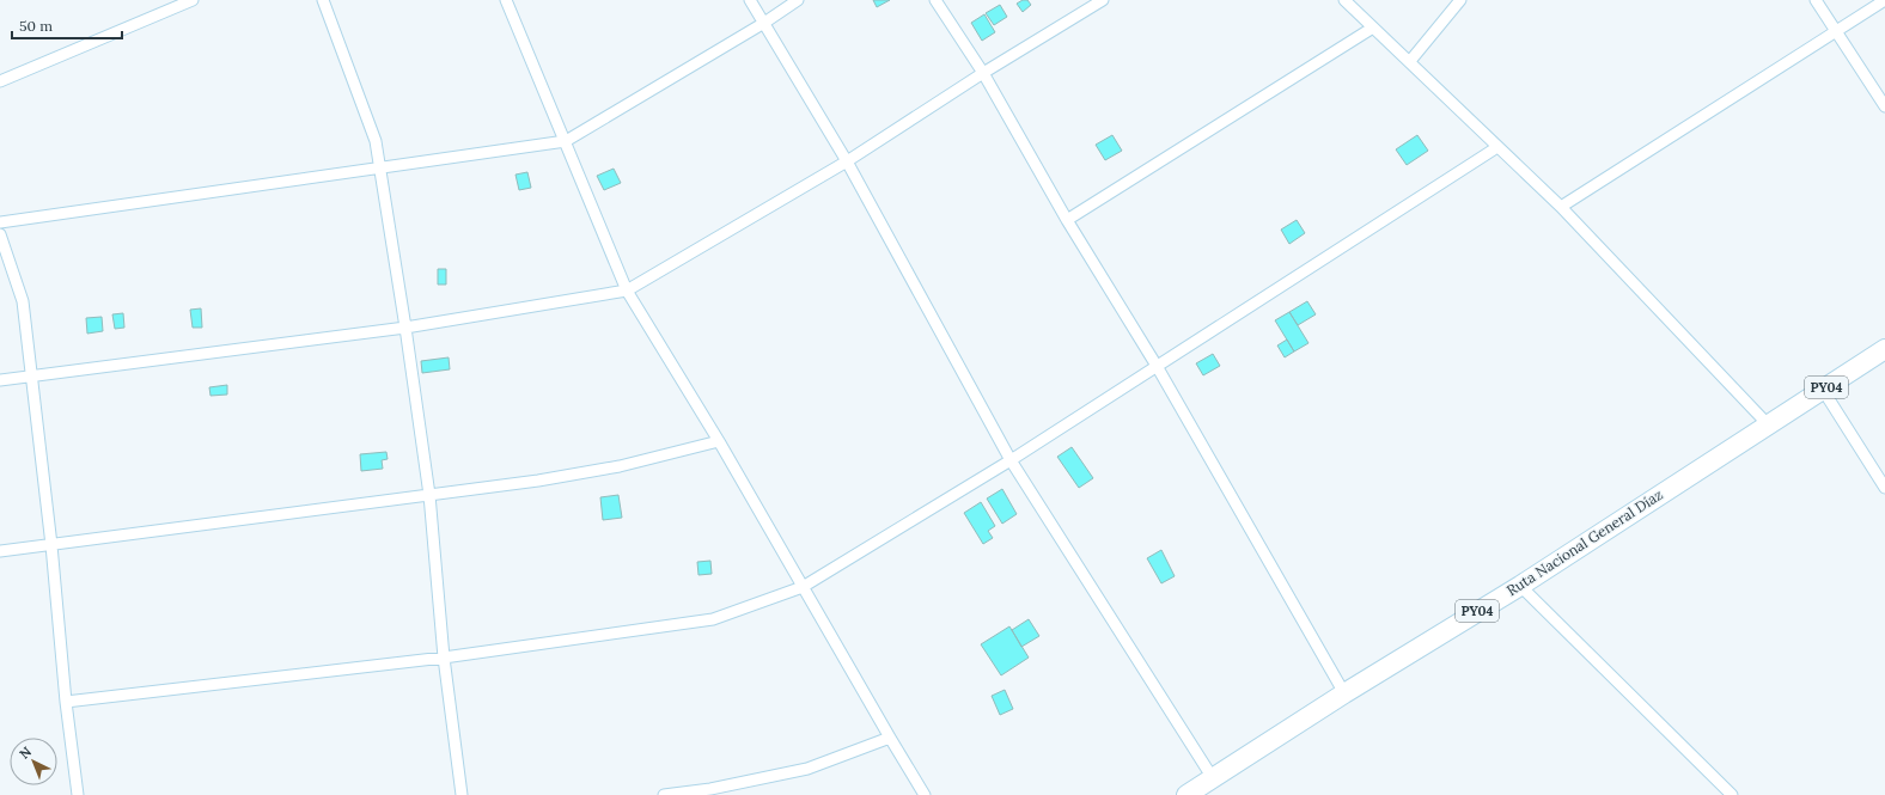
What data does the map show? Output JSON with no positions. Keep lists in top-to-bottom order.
{
  "streets": {
    "highway": ["PY04", "Ruta Nacional General Díaz"]
  },
  "scale_bar": "50 m",
  "north": "top left"
}
